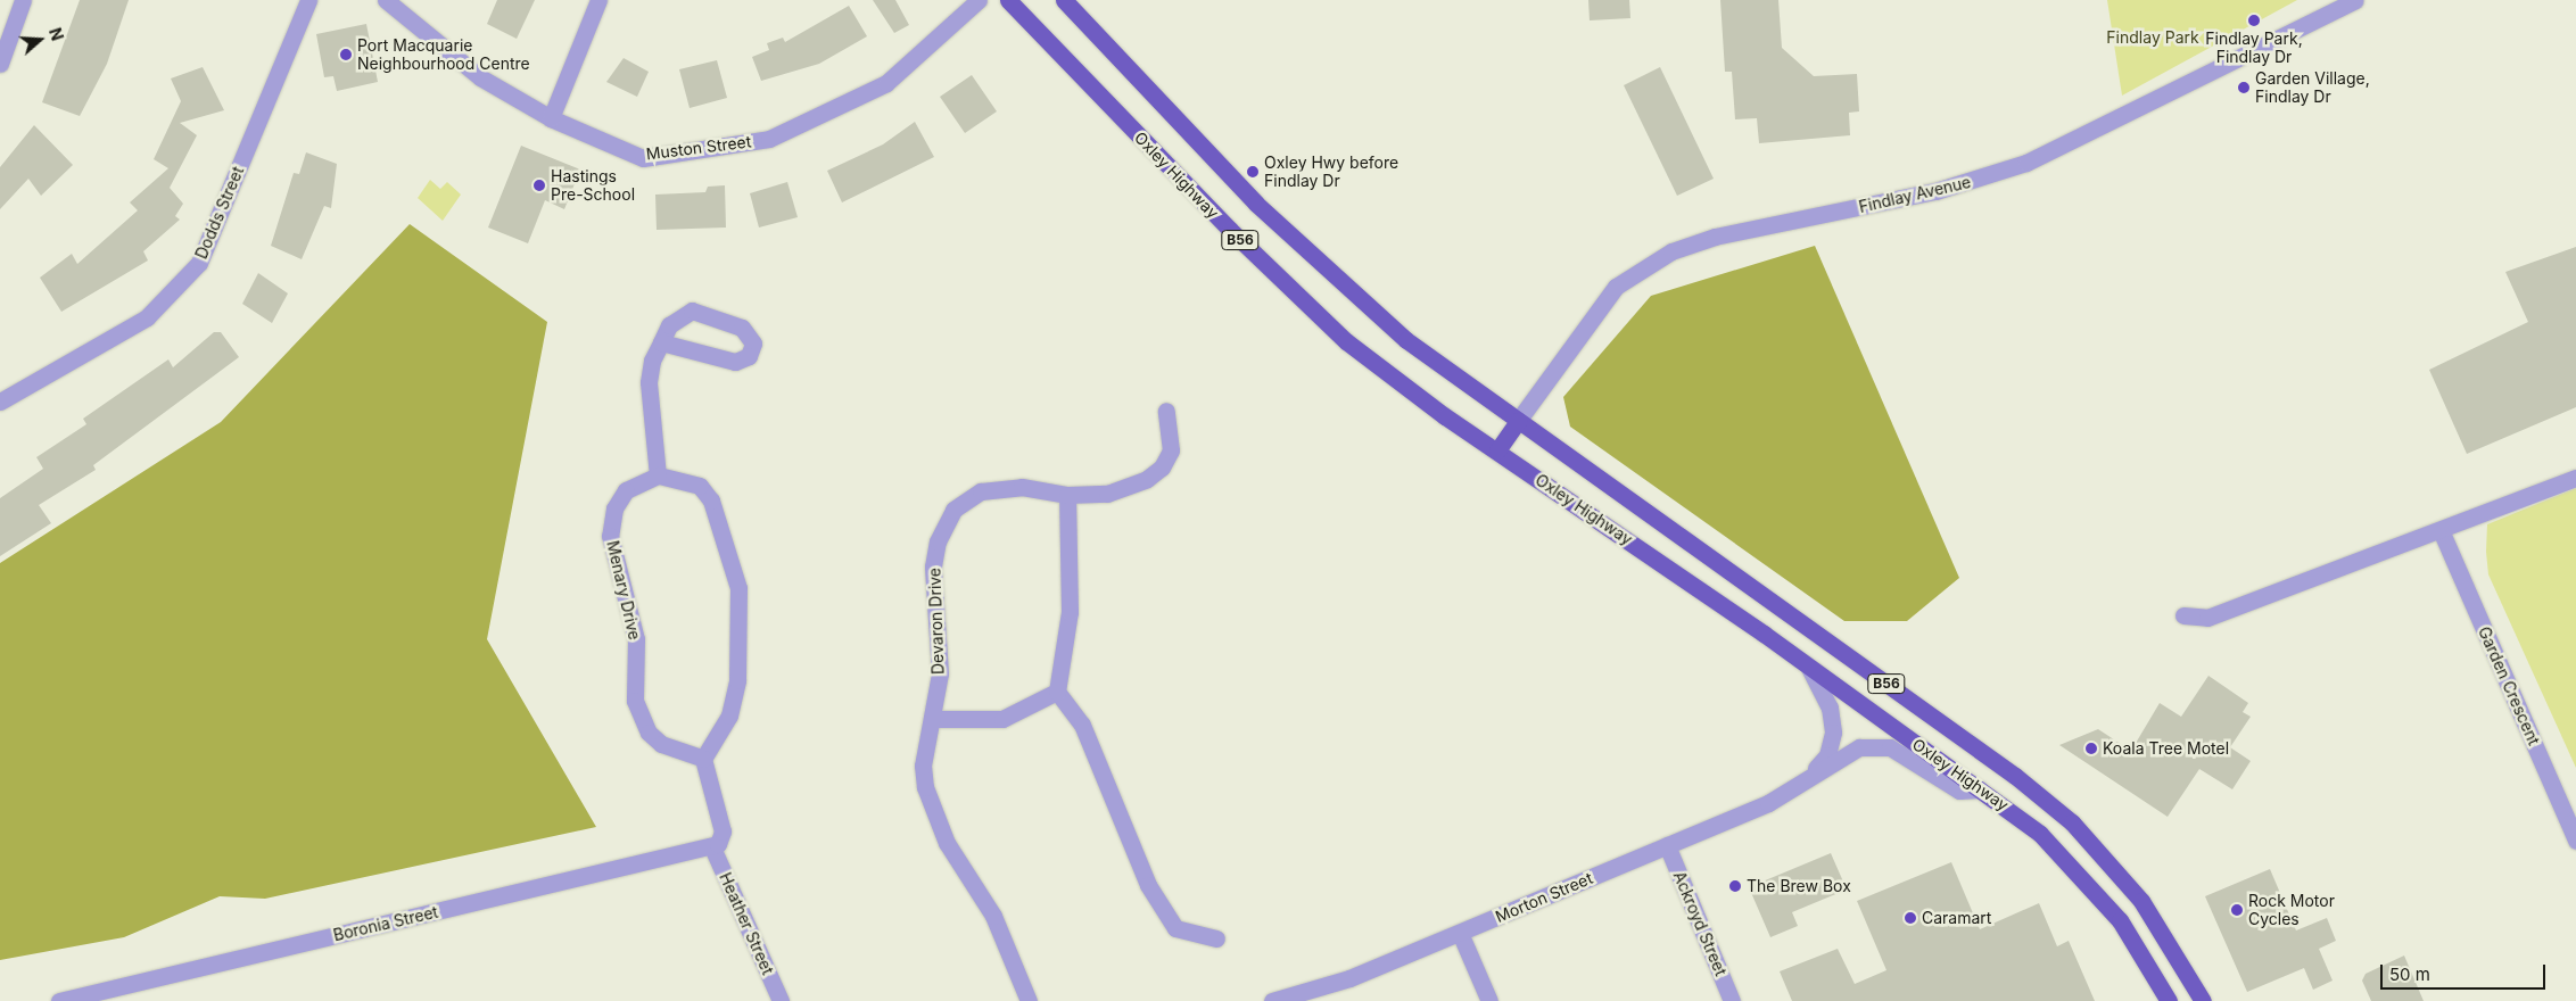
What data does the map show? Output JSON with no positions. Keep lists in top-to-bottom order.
{
  "streets": {
    "main road": ["Oxley Highway", "B56"],
    "street": [
      "Muston Street",
      "Findlay Avenue",
      "Dodds Street",
      "Menary Drive",
      "Devaron Drive",
      "Garden Crescent",
      "Morton Street",
      "Boronia Street",
      "Heather Street",
      "Ackroyd Street"
    ]
  },
  "crossings": [
    ["Oxley Highway", "Findlay Avenue"],
    ["Oxley Highway", "Morton Street"],
    ["Morton Street", "Ackroyd Street"],
    ["Boronia Street", "Heather Street"]
  ],
  "parks": ["Findlay Park"],
  "places": [
    "Findlay Park, Findlay Dr",
    "Port Macquarie Neighbourhood Centre",
    "Garden Village, Findlay Dr",
    "Oxley Hwy before Findlay Dr",
    "Hastings Pre-School",
    "Koala Tree Motel",
    "The Brew Box",
    "Rock Motor Cycles",
    "Caramart"
  ],
  "scale_bar": "50 m",
  "north": "right"
}
